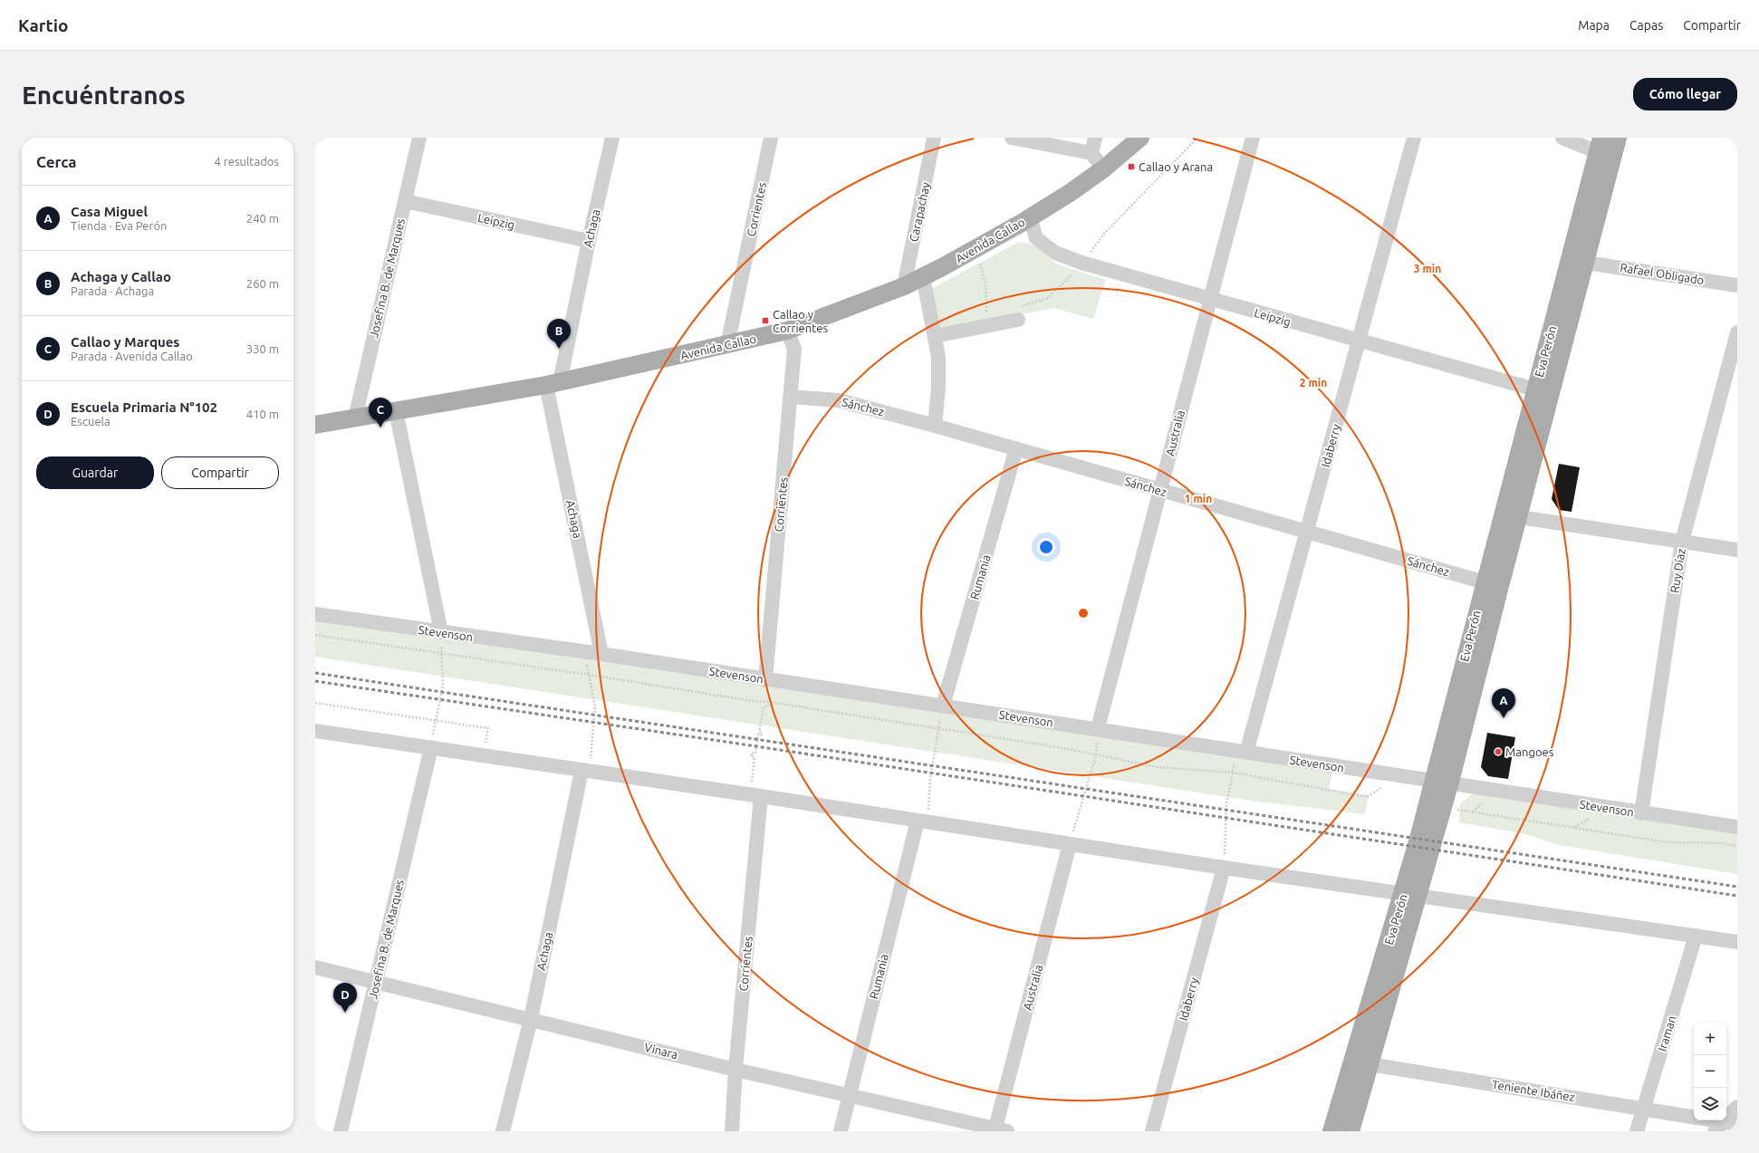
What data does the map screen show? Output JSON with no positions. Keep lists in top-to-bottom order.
{
  "streets": {
    "main road": ["Avenida Callao", "Eva Perón"],
    "street": [
      "Corrientes",
      "Carapachay",
      "Leipzig",
      "Achaga",
      "Rafael Obligado",
      "Josefina B. de Marques",
      "Sánchez",
      "Australia",
      "Idaberry",
      "Ruy Díaz",
      "Rumania",
      "Stevenson",
      "Iraman",
      "Vinara",
      "Teniente Ibáñez"
    ]
  },
  "crossings": [
    ["Corrientes", "Avenida Callao"],
    ["Corrientes", "Sánchez"],
    ["Corrientes", "Stevenson"],
    ["Corrientes", "Vinara"],
    ["Carapachay", "Avenida Callao"],
    ["Leipzig", "Achaga"],
    ["Leipzig", "Avenida Callao"],
    ["Leipzig", "Josefina B. de Marques"],
    ["Leipzig", "Eva Perón"],
    ["Leipzig", "Australia"],
    ["Leipzig", "Idaberry"],
    ["Achaga", "Avenida Callao"],
    ["Achaga", "Stevenson"],
    ["Achaga", "Vinara"],
    ["Avenida Callao", "Josefina B. de Marques"],
    ["Rafael Obligado", "Eva Perón"],
    ["Josefina B. de Marques", "Vinara"],
    ["Eva Perón", "Sánchez"],
    ["Eva Perón", "Stevenson"],
    ["Eva Perón", "Teniente Ibáñez"],
    ["Sánchez", "Australia"],
    ["Sánchez", "Idaberry"],
    ["Sánchez", "Rumania"],
    ["Australia", "Stevenson"],
    ["Australia", "Vinara"],
    ["Idaberry", "Stevenson"],
    ["Ruy Díaz", "Stevenson"],
    ["Rumania", "Stevenson"],
    ["Rumania", "Vinara"],
    ["Iraman", "Teniente Ibáñez"]
  ],
  "places": {
    "transit": ["Callao y Arana", "Callao y Corrientes"],
    "other": ["Mangoes"]
  },
  "page": {
    "header": "Kartio",
    "nav": ["Mapa", "Capas", "Compartir"],
    "buttons": [
      "Cómo llegar",
      ["Guardar", "Compartir"]
    ],
    "title": "Encuéntranos",
    "heading": ["Cerca", "4 resultados"],
    "list": [
      {
        "mark": "A",
        "name": "Casa Miguel",
        "note": "Tienda · Eva Perón",
        "value": "240 m"
      },
      {
        "mark": "B",
        "name": "Achaga y Callao",
        "note": "Parada · Achaga",
        "value": "260 m"
      },
      {
        "mark": "C",
        "name": "Callao y Marques",
        "note": "Parada · Avenida Callao",
        "value": "330 m"
      },
      {
        "mark": "D",
        "name": "Escuela Primaria N°102",
        "note": "Escuela",
        "value": "410 m"
      }
    ],
    "pins": [
      "B",
      "C",
      "A",
      "D"
    ],
    "map_buttons": ["+", "−"]
  },
  "rings": ["3 min", "2 min", "1 min"]
}
